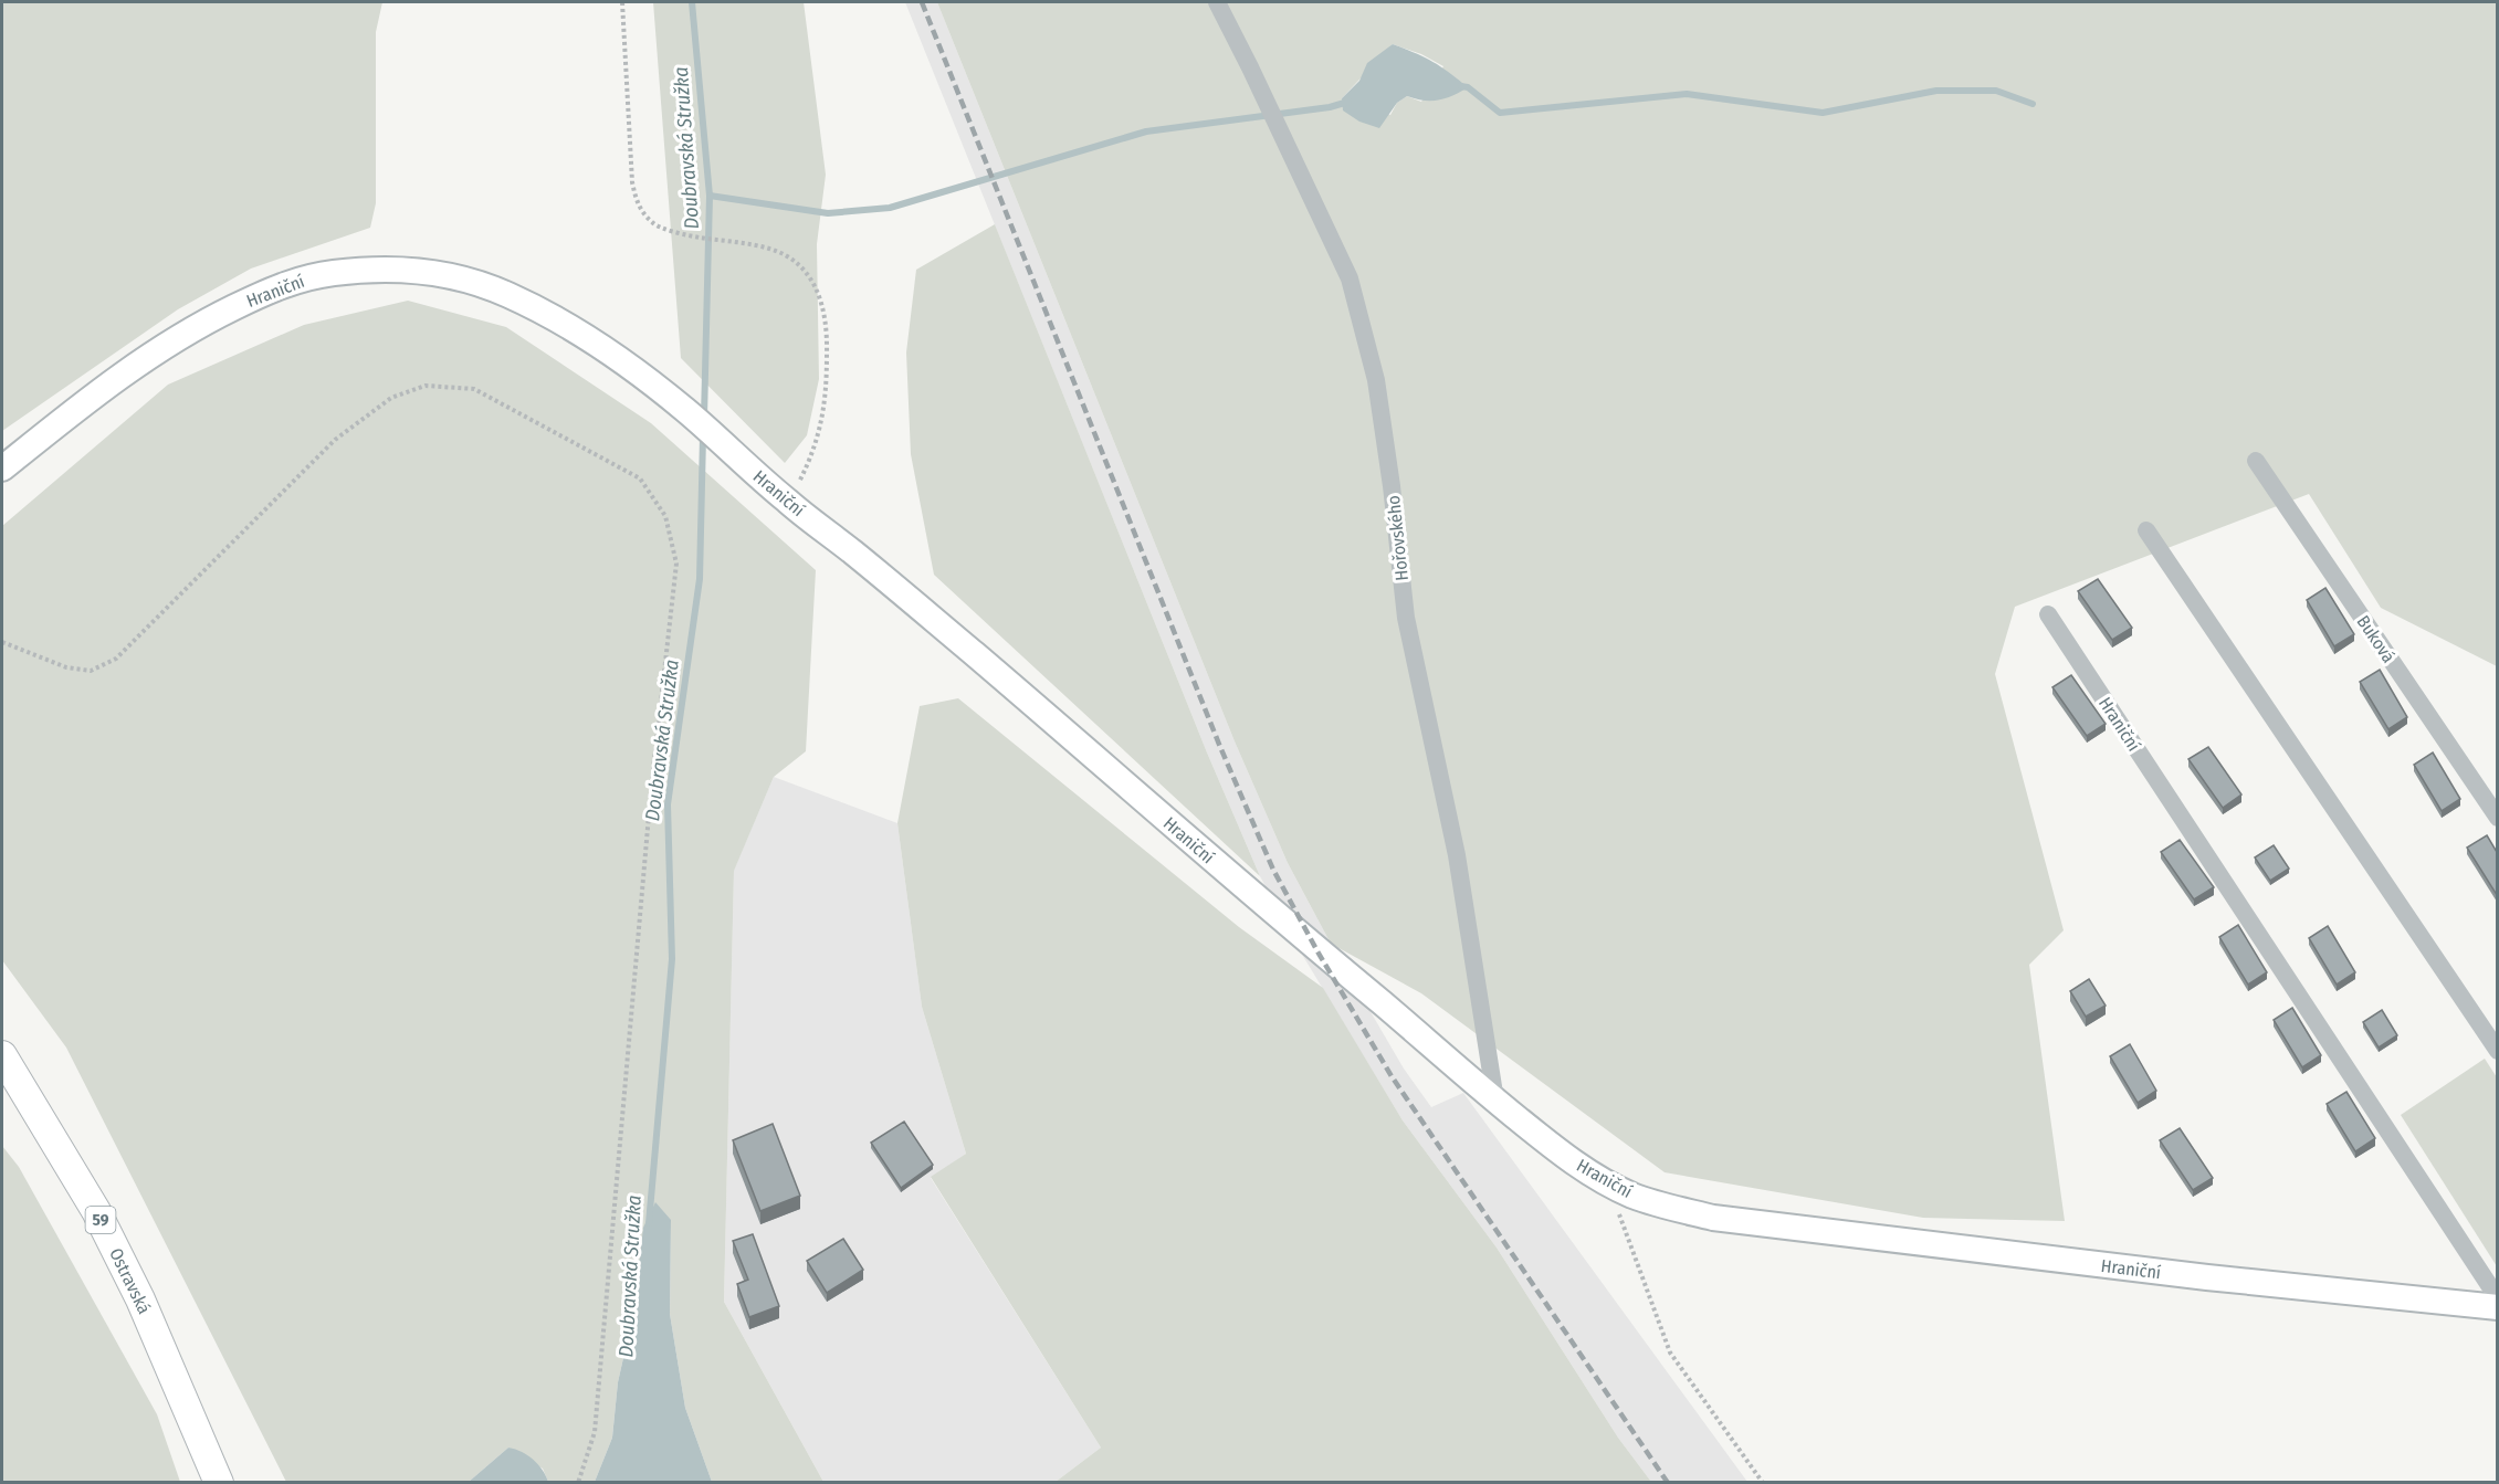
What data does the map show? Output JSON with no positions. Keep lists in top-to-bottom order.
{
  "streets": {
    "main road": ["Hraniční", "59", "Ostravská"],
    "street": ["Hořovského", "Buková"]
  },
  "crossings": [
    ["Hraniční", "Hořovského"]
  ],
  "water": ["Doubravská Stružka"]
}
